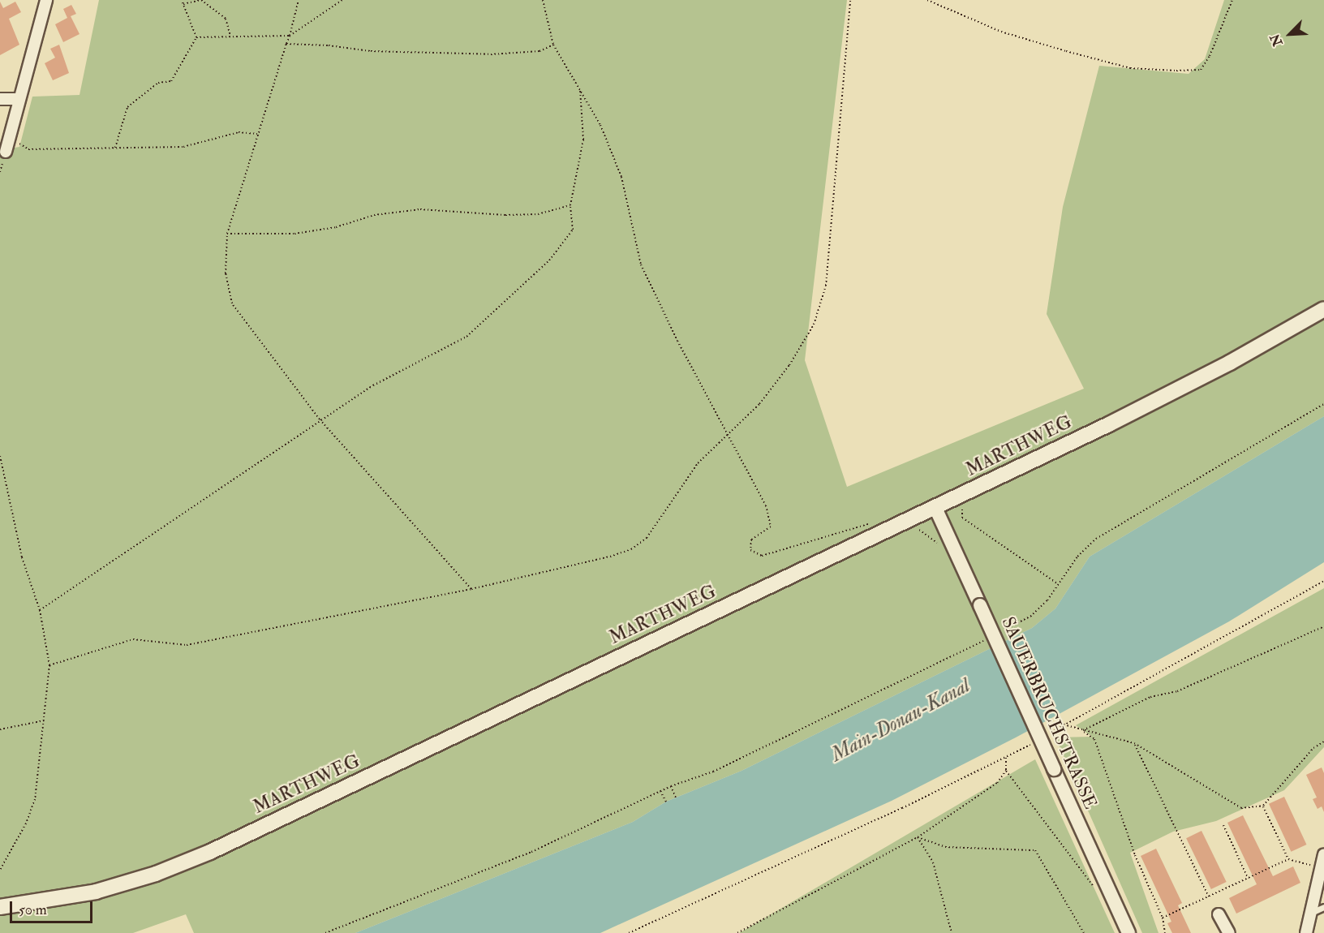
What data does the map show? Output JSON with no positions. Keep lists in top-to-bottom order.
{
  "streets": {
    "main road": ["MARTHWEG"],
    "street": ["SAUERBRUCHSTRASSE"]
  },
  "crossings": [
    ["MARTHWEG", "SAUERBRUCHSTRASSE"]
  ],
  "water": ["Main-Donau-Kanal"],
  "scale_bar": "50 m",
  "north": "bottom left"
}
